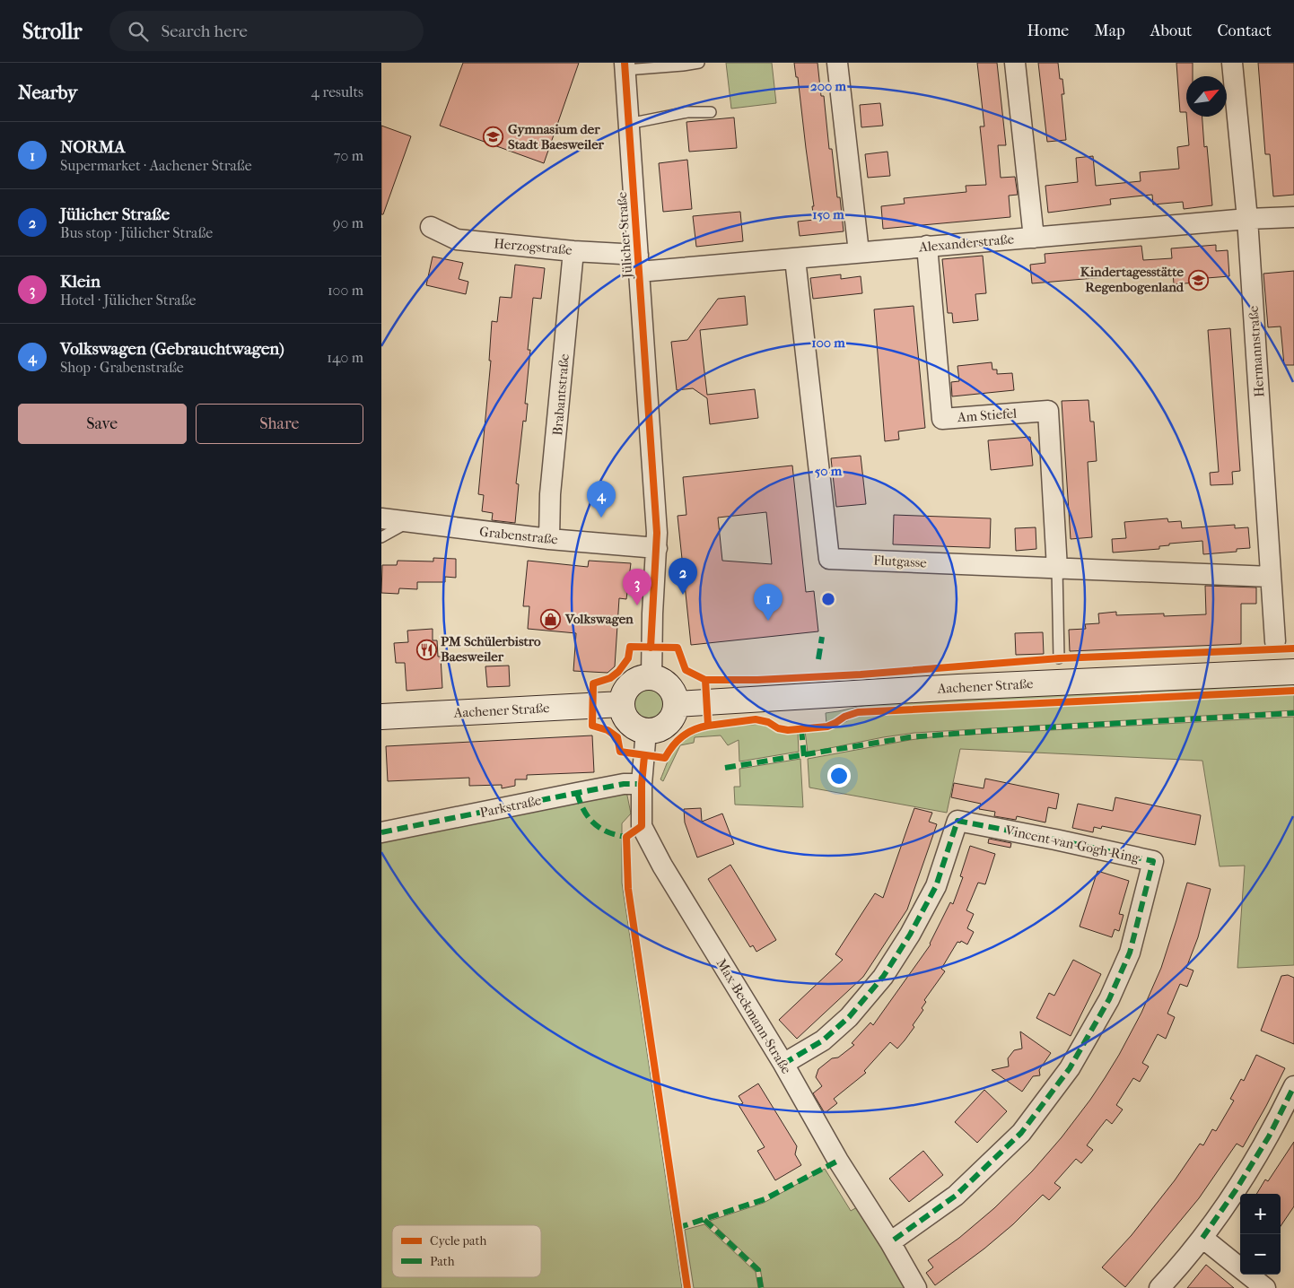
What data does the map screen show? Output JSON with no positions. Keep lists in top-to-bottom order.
{
  "streets": {
    "main road": ["Aachener Straße"],
    "street": [
      "Jülicher Straße",
      "Alexanderstraße",
      "Herzogstraße",
      "Hermannstraße",
      "Brabantstraße",
      "Am Stiefel",
      "Grabenstraße",
      "Flutgasse",
      "Parkstraße",
      "Vincent-van-Gogh-Ring",
      "Max-Beckmann-Straße"
    ]
  },
  "crossings": [
    ["Jülicher Straße", "Alexanderstraße"],
    ["Jülicher Straße", "Herzogstraße"],
    ["Jülicher Straße", "Grabenstraße"],
    ["Jülicher Straße", "Aachener Straße"],
    ["Jülicher Straße", "Max-Beckmann-Straße"],
    ["Alexanderstraße", "Herzogstraße"],
    ["Alexanderstraße", "Hermannstraße"],
    ["Alexanderstraße", "Am Stiefel"],
    ["Alexanderstraße", "Flutgasse"],
    ["Herzogstraße", "Brabantstraße"],
    ["Hermannstraße", "Flutgasse"],
    ["Brabantstraße", "Grabenstraße"],
    ["Am Stiefel", "Flutgasse"],
    ["Aachener Straße", "Max-Beckmann-Straße"],
    ["Parkstraße", "Max-Beckmann-Straße"],
    ["Vincent-van-Gogh-Ring", "Max-Beckmann-Straße"]
  ],
  "places": {
    "school or university": ["Gymnasium der Stadt Baesweiler", "Kindertagesstätte Regenbogenland"],
    "shop": ["Volkswagen"],
    "restaurant": ["PM Schülerbistro Baesweiler"]
  },
  "legend": ["Cycle path", "Path"],
  "north": "top right",
  "page": {
    "header": "Strollr",
    "search": "Search here",
    "nav": [
      "Home",
      "Map",
      "About",
      "Contact"
    ],
    "heading": ["Nearby", "4 results"],
    "list": [
      {
        "mark": "1",
        "name": "NORMA",
        "note": "Supermarket · Aachener Straße",
        "value": "70 m"
      },
      {
        "mark": "2",
        "name": "Jülicher Straße",
        "note": "Bus stop · Jülicher Straße",
        "value": "90 m"
      },
      {
        "mark": "3",
        "name": "Klein",
        "note": "Hotel · Jülicher Straße",
        "value": "100 m"
      },
      {
        "mark": "4",
        "name": "Volkswagen (Gebrauchtwagen)",
        "note": "Shop · Grabenstraße",
        "value": "140 m"
      }
    ],
    "buttons": ["Save", "Share"],
    "pins": [
      "4",
      "2",
      "3",
      "1"
    ],
    "map_buttons": ["+", "−"]
  },
  "rings": [
    "200 m",
    "150 m",
    "100 m",
    "50 m"
  ]
}
